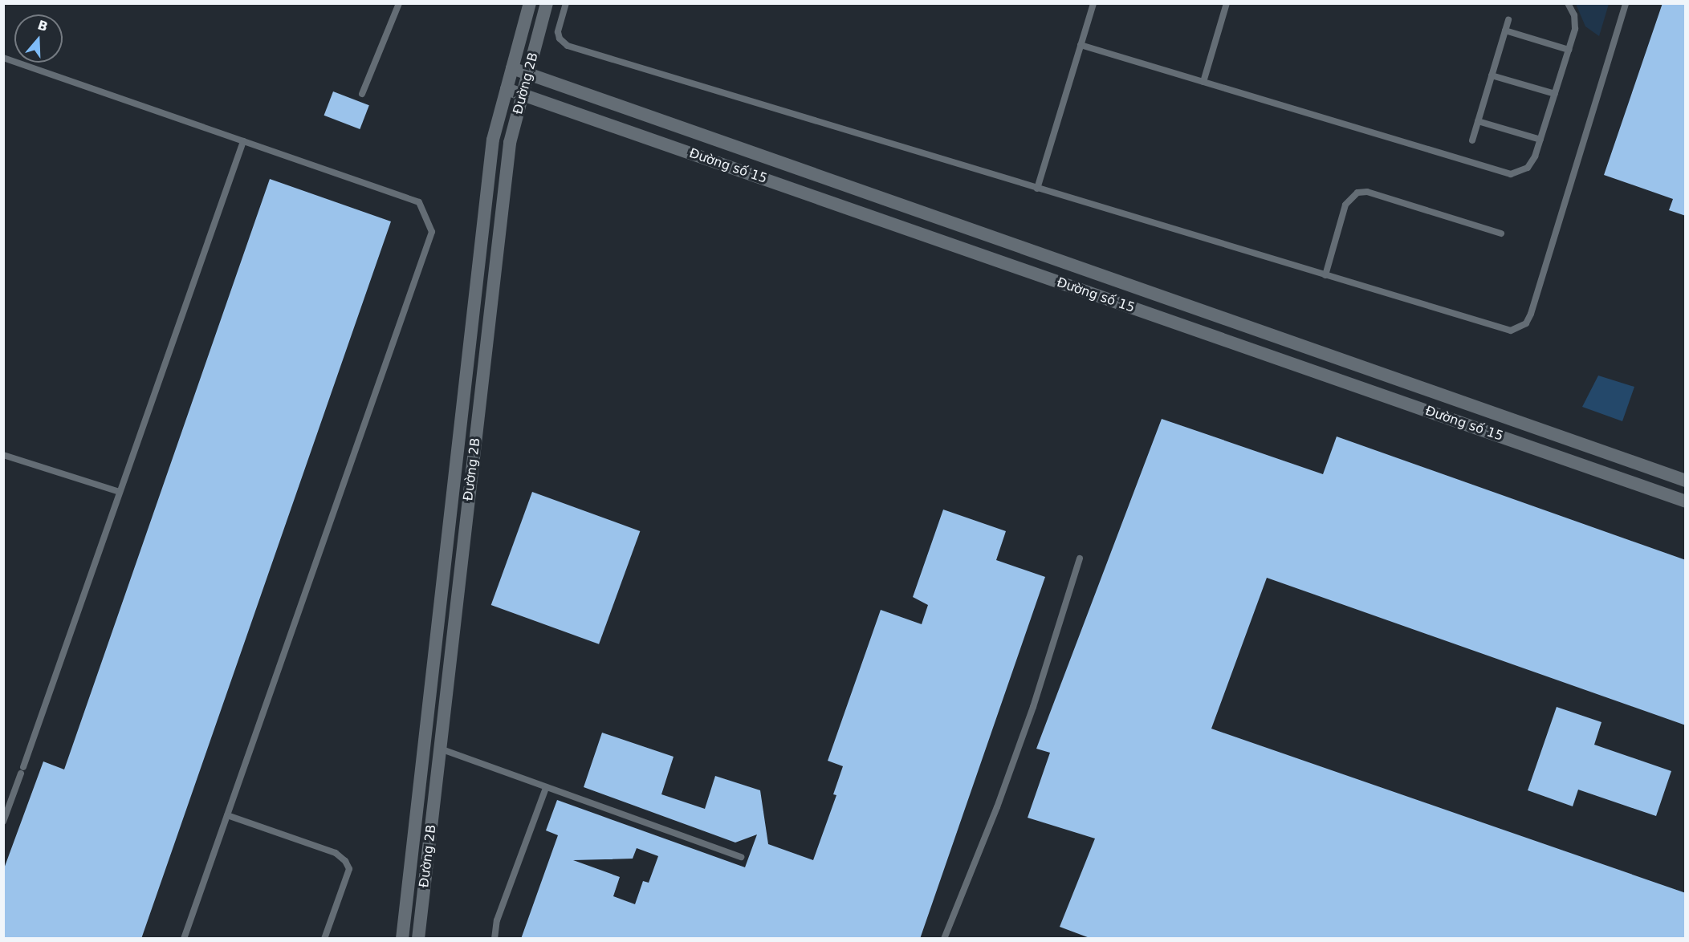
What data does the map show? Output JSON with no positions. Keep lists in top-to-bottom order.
{
  "streets": {
    "street": ["Đường 2B", "Đường số 15"]
  },
  "crossings": [
    ["Đường 2B", "Đường số 15"]
  ],
  "north": "top"
}
